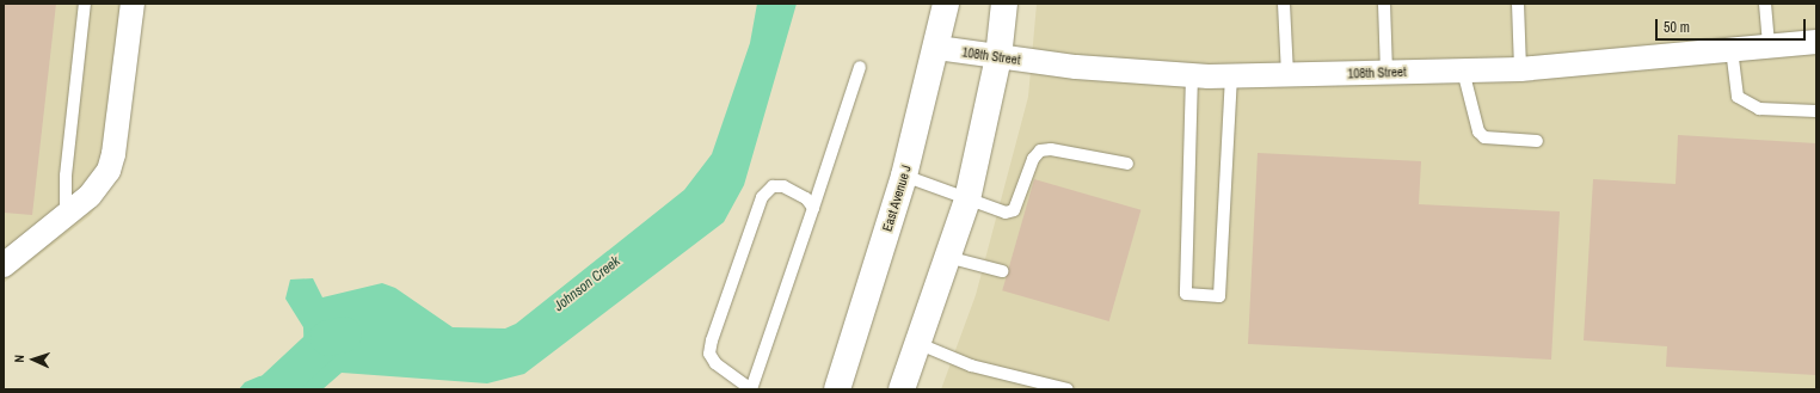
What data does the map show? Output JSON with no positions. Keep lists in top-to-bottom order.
{
  "streets": {
    "street": ["108th Street", "East Avenue J"]
  },
  "crossings": [
    ["108th Street", "East Avenue J"]
  ],
  "water": ["Johnson Creek"],
  "scale_bar": "50 m",
  "north": "left"
}
